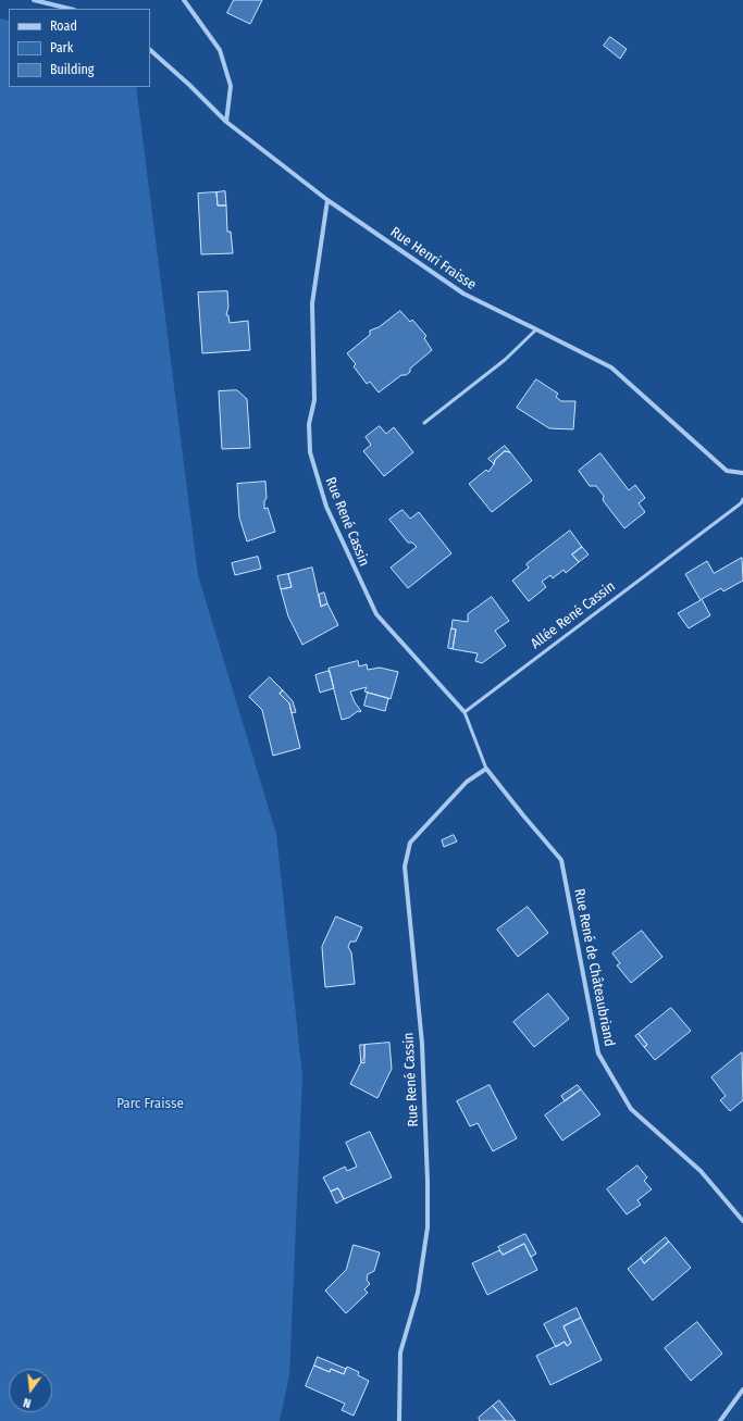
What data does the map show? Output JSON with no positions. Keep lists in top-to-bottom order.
{
  "streets": {
    "street": ["Rue Henri Fraisse", "Rue René Cassin", "Rue René de Châteaubriand"],
    "lane": ["Allée René Cassin"]
  },
  "crossings": [
    ["Rue Henri Fraisse", "Rue René Cassin"],
    ["Rue René Cassin", "Allée René Cassin"],
    ["Rue René Cassin", "Rue René de Châteaubriand"]
  ],
  "parks": ["Parc Fraisse"],
  "legend": ["Road", "Park", "Building"],
  "north": "bottom"
}
